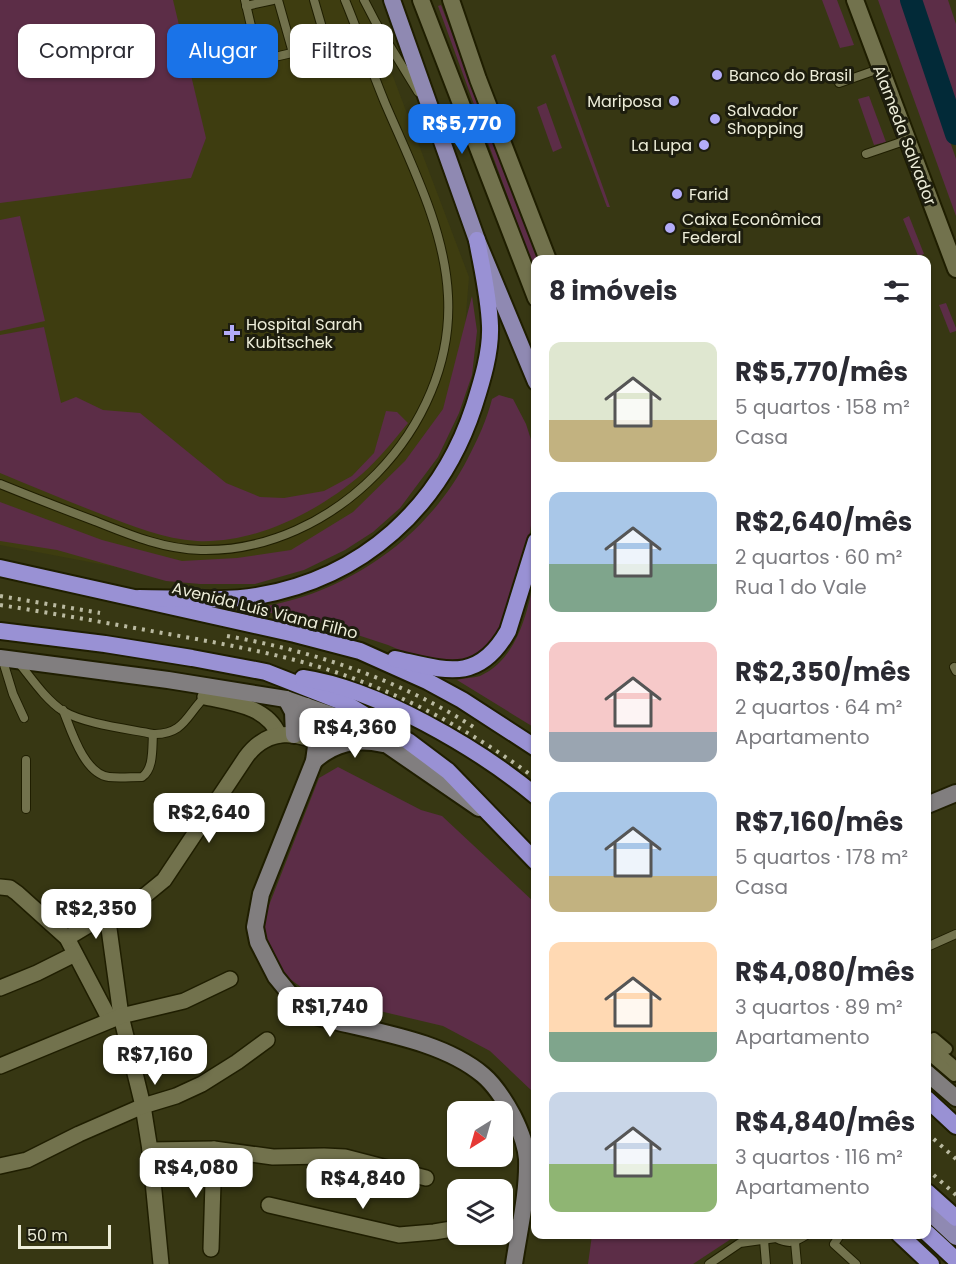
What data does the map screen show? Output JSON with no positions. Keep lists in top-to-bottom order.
{
  "streets": {
    "highway": ["Avenida Luís Viana Filho"],
    "street": ["Alameda Salvador"]
  },
  "places": {
    "other": [
      "Banco do Brasil",
      "Mariposa",
      "Salvador Shopping",
      "La Lupa",
      "Farid",
      "Caixa Econômica Federal"
    ],
    "health": ["Hospital Sarah Kubitschek"]
  },
  "scale_bar": "50 m",
  "north": "bottom left",
  "page": {
    "chip": ["Comprar", "Alugar", "Filtros"],
    "price": [
      "R$5,770",
      "R$4,360",
      "R$2,640",
      "R$2,350",
      "R$1,740",
      "R$7,160",
      "R$4,080",
      "R$4,840"
    ],
    "heading": "8 imóveis",
    "list": [
      {
        "name": "R$5,770/mês",
        "note": "5 quartos · 158 m² · Casa"
      },
      {
        "name": "R$2,640/mês",
        "note": "2 quartos · 60 m² · Rua 1 do Vale"
      },
      {
        "name": "R$2,350/mês",
        "note": "2 quartos · 64 m² · Apartamento"
      },
      {
        "name": "R$7,160/mês",
        "note": "5 quartos · 178 m² · Casa"
      },
      {
        "name": "R$4,080/mês",
        "note": "3 quartos · 89 m² · Apartamento"
      },
      {
        "name": "R$4,840/mês",
        "note": "3 quartos · 116 m² · Apartamento"
      }
    ],
    "scale": "50 m"
  }
}
